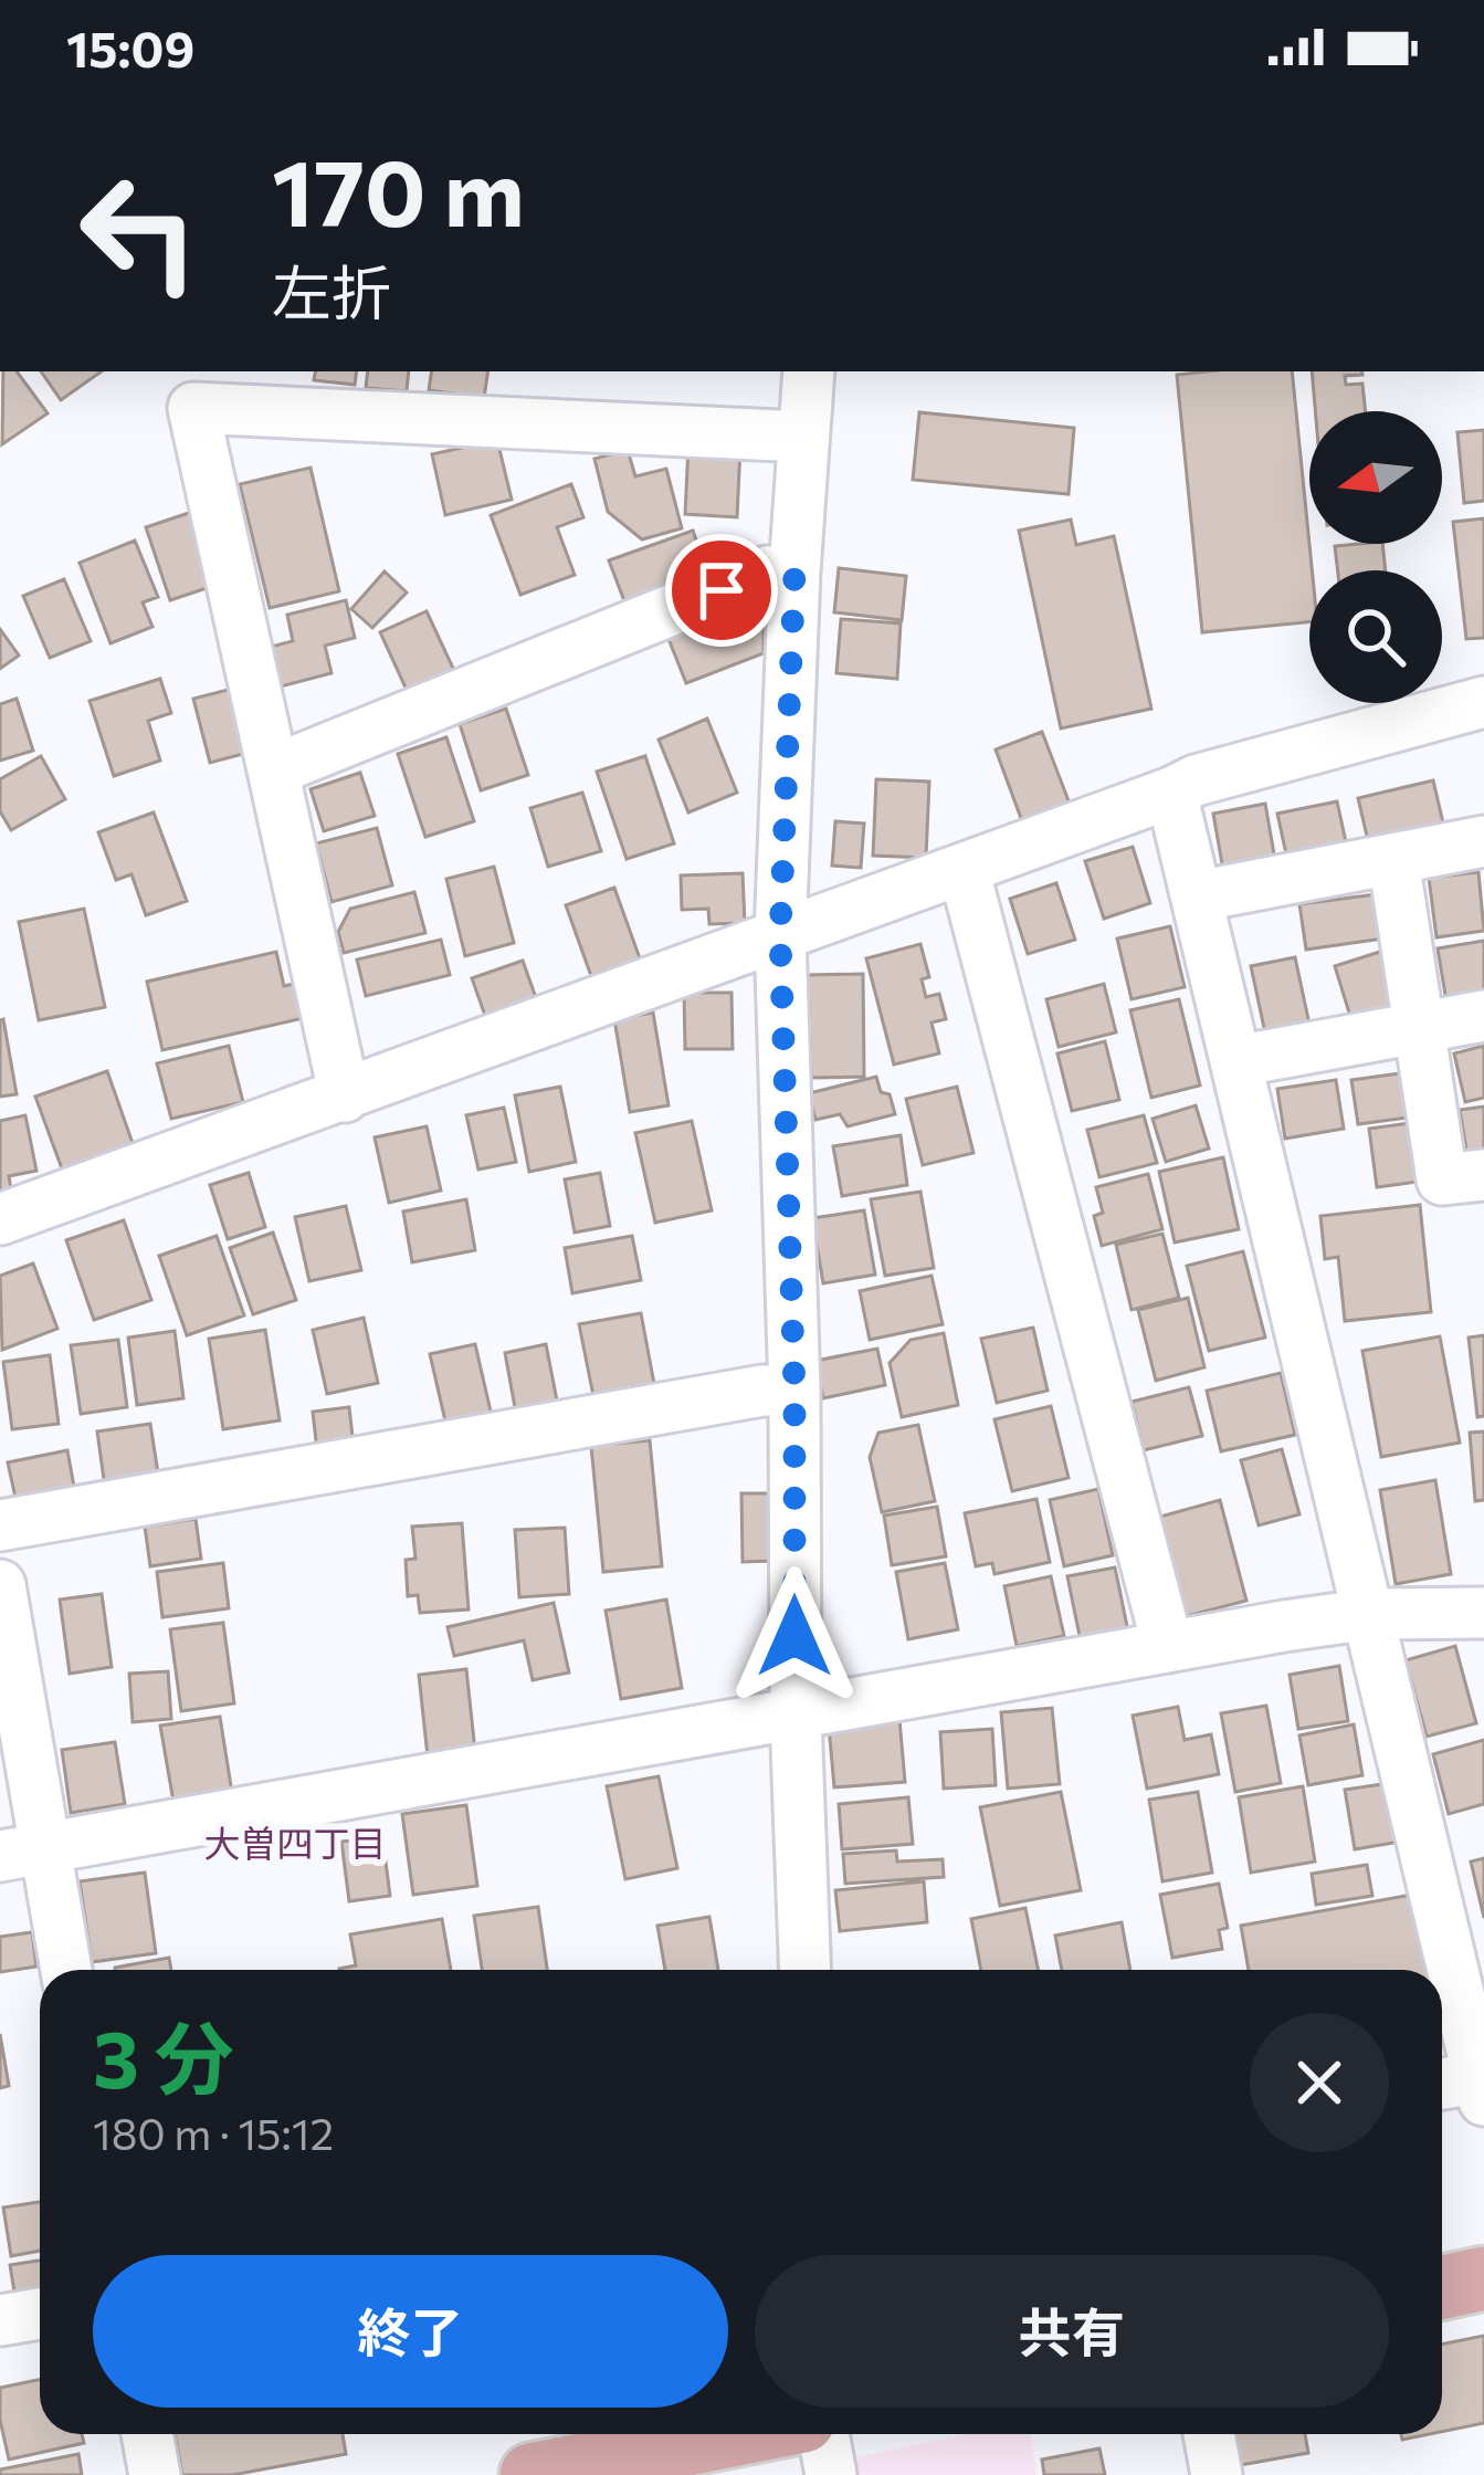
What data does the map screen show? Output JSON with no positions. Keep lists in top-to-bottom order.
{
  "districts": ["大曽四丁目"],
  "north": "left",
  "page": {
    "status": "15:09",
    "turn": ["170 m", "左折"],
    "heading": ["3 分", "180 m · 15:12"],
    "buttons": ["終了", "共有"]
  }
}
